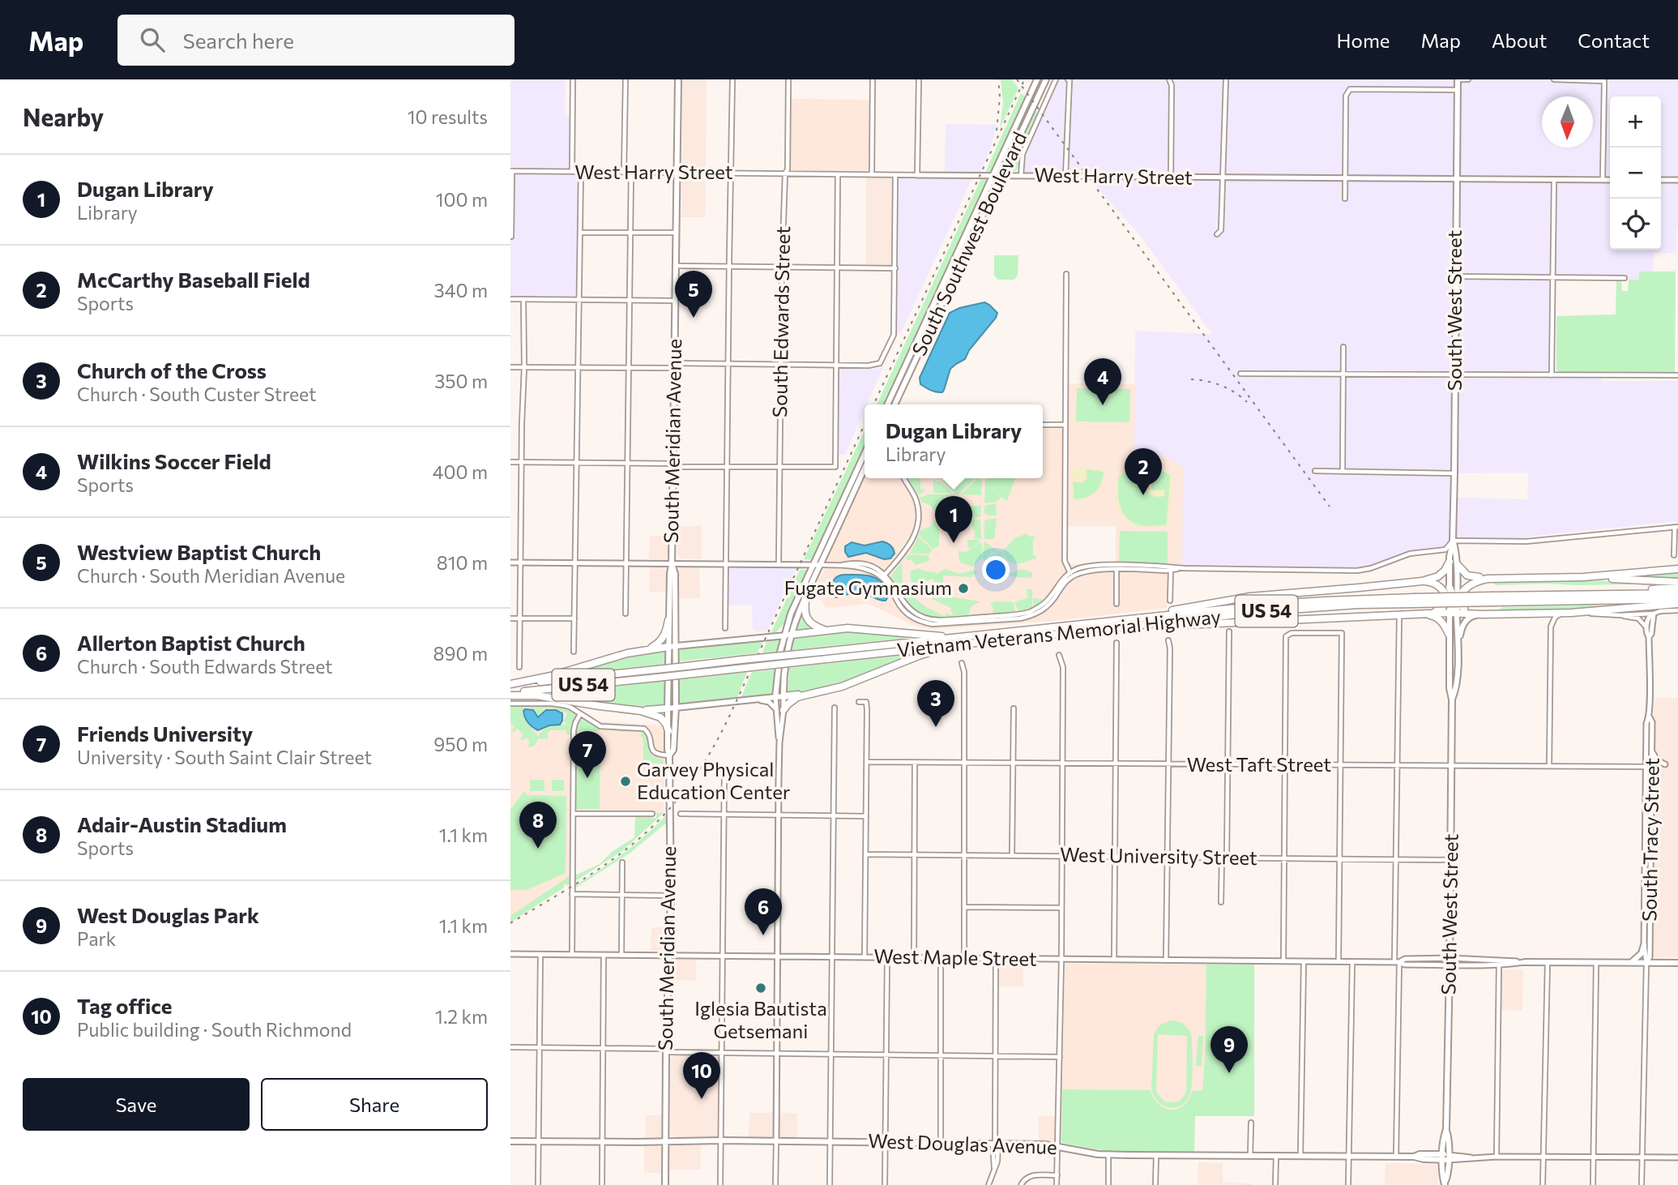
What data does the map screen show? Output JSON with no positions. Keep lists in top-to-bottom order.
{
  "streets": {
    "highway": ["US 54", "Vietnam Veterans Memorial Highway"],
    "main road": [
      "South Southwest Boulevard",
      "South West Street",
      "South Meridian Avenue",
      "West Maple Street",
      "West Douglas Avenue"
    ],
    "street": [
      "West Harry Street",
      "South Edwards Street",
      "West Taft Street",
      "South Tracy Street",
      "West University Street"
    ]
  },
  "crossings": [
    ["West Harry Street", "South Southwest Boulevard"],
    ["West Harry Street", "South West Street"],
    ["West Harry Street", "South Edwards Street"],
    ["West Harry Street", "South Meridian Avenue"],
    ["South West Street", "West Taft Street"],
    ["South West Street", "West University Street"],
    ["South West Street", "West Maple Street"],
    ["South West Street", "West Douglas Avenue"],
    ["South Meridian Avenue", "West Maple Street"],
    ["South Meridian Avenue", "West Douglas Avenue"],
    ["West Taft Street", "South Tracy Street"],
    ["South Tracy Street", "West Maple Street"],
    ["South Tracy Street", "West Douglas Avenue"]
  ],
  "places": ["Fugate Gymnasium", "Garvey Physical Education Center", "Iglesia Bautista Getsemani"],
  "north": "bottom",
  "page": {
    "header": "Map",
    "search": "Search here",
    "nav": [
      "Home",
      "Map",
      "About",
      "Contact"
    ],
    "heading": ["Nearby", "10 results"],
    "map_buttons": ["+", "−"],
    "list": [
      {
        "mark": "1",
        "name": "Dugan Library",
        "note": "Library",
        "value": "100 m"
      },
      {
        "mark": "2",
        "name": "McCarthy Baseball Field",
        "note": "Sports",
        "value": "340 m"
      },
      {
        "mark": "3",
        "name": "Church of the Cross",
        "note": "Church · South Custer Street",
        "value": "350 m"
      },
      {
        "mark": "4",
        "name": "Wilkins Soccer Field",
        "note": "Sports",
        "value": "400 m"
      },
      {
        "mark": "5",
        "name": "Westview Baptist Church",
        "note": "Church · South Meridian Avenue",
        "value": "810 m"
      },
      {
        "mark": "6",
        "name": "Allerton Baptist Church",
        "note": "Church · South Edwards Street",
        "value": "890 m"
      },
      {
        "mark": "7",
        "name": "Friends University",
        "note": "University · South Saint Clair Street",
        "value": "950 m"
      },
      {
        "mark": "8",
        "name": "Adair-Austin Stadium",
        "note": "Sports",
        "value": "1.1 km"
      },
      {
        "mark": "9",
        "name": "West Douglas Park",
        "note": "Park",
        "value": "1.1 km"
      },
      {
        "mark": "10",
        "name": "Tag office",
        "note": "Public building · South Richmond",
        "value": "1.2 km"
      }
    ],
    "pins": [
      "5",
      "4",
      "2",
      "1",
      "3",
      "7",
      "8",
      "6",
      "9",
      "10"
    ],
    "popup": ["Dugan Library", "Library"],
    "buttons": ["Save", "Share"]
  }
}
